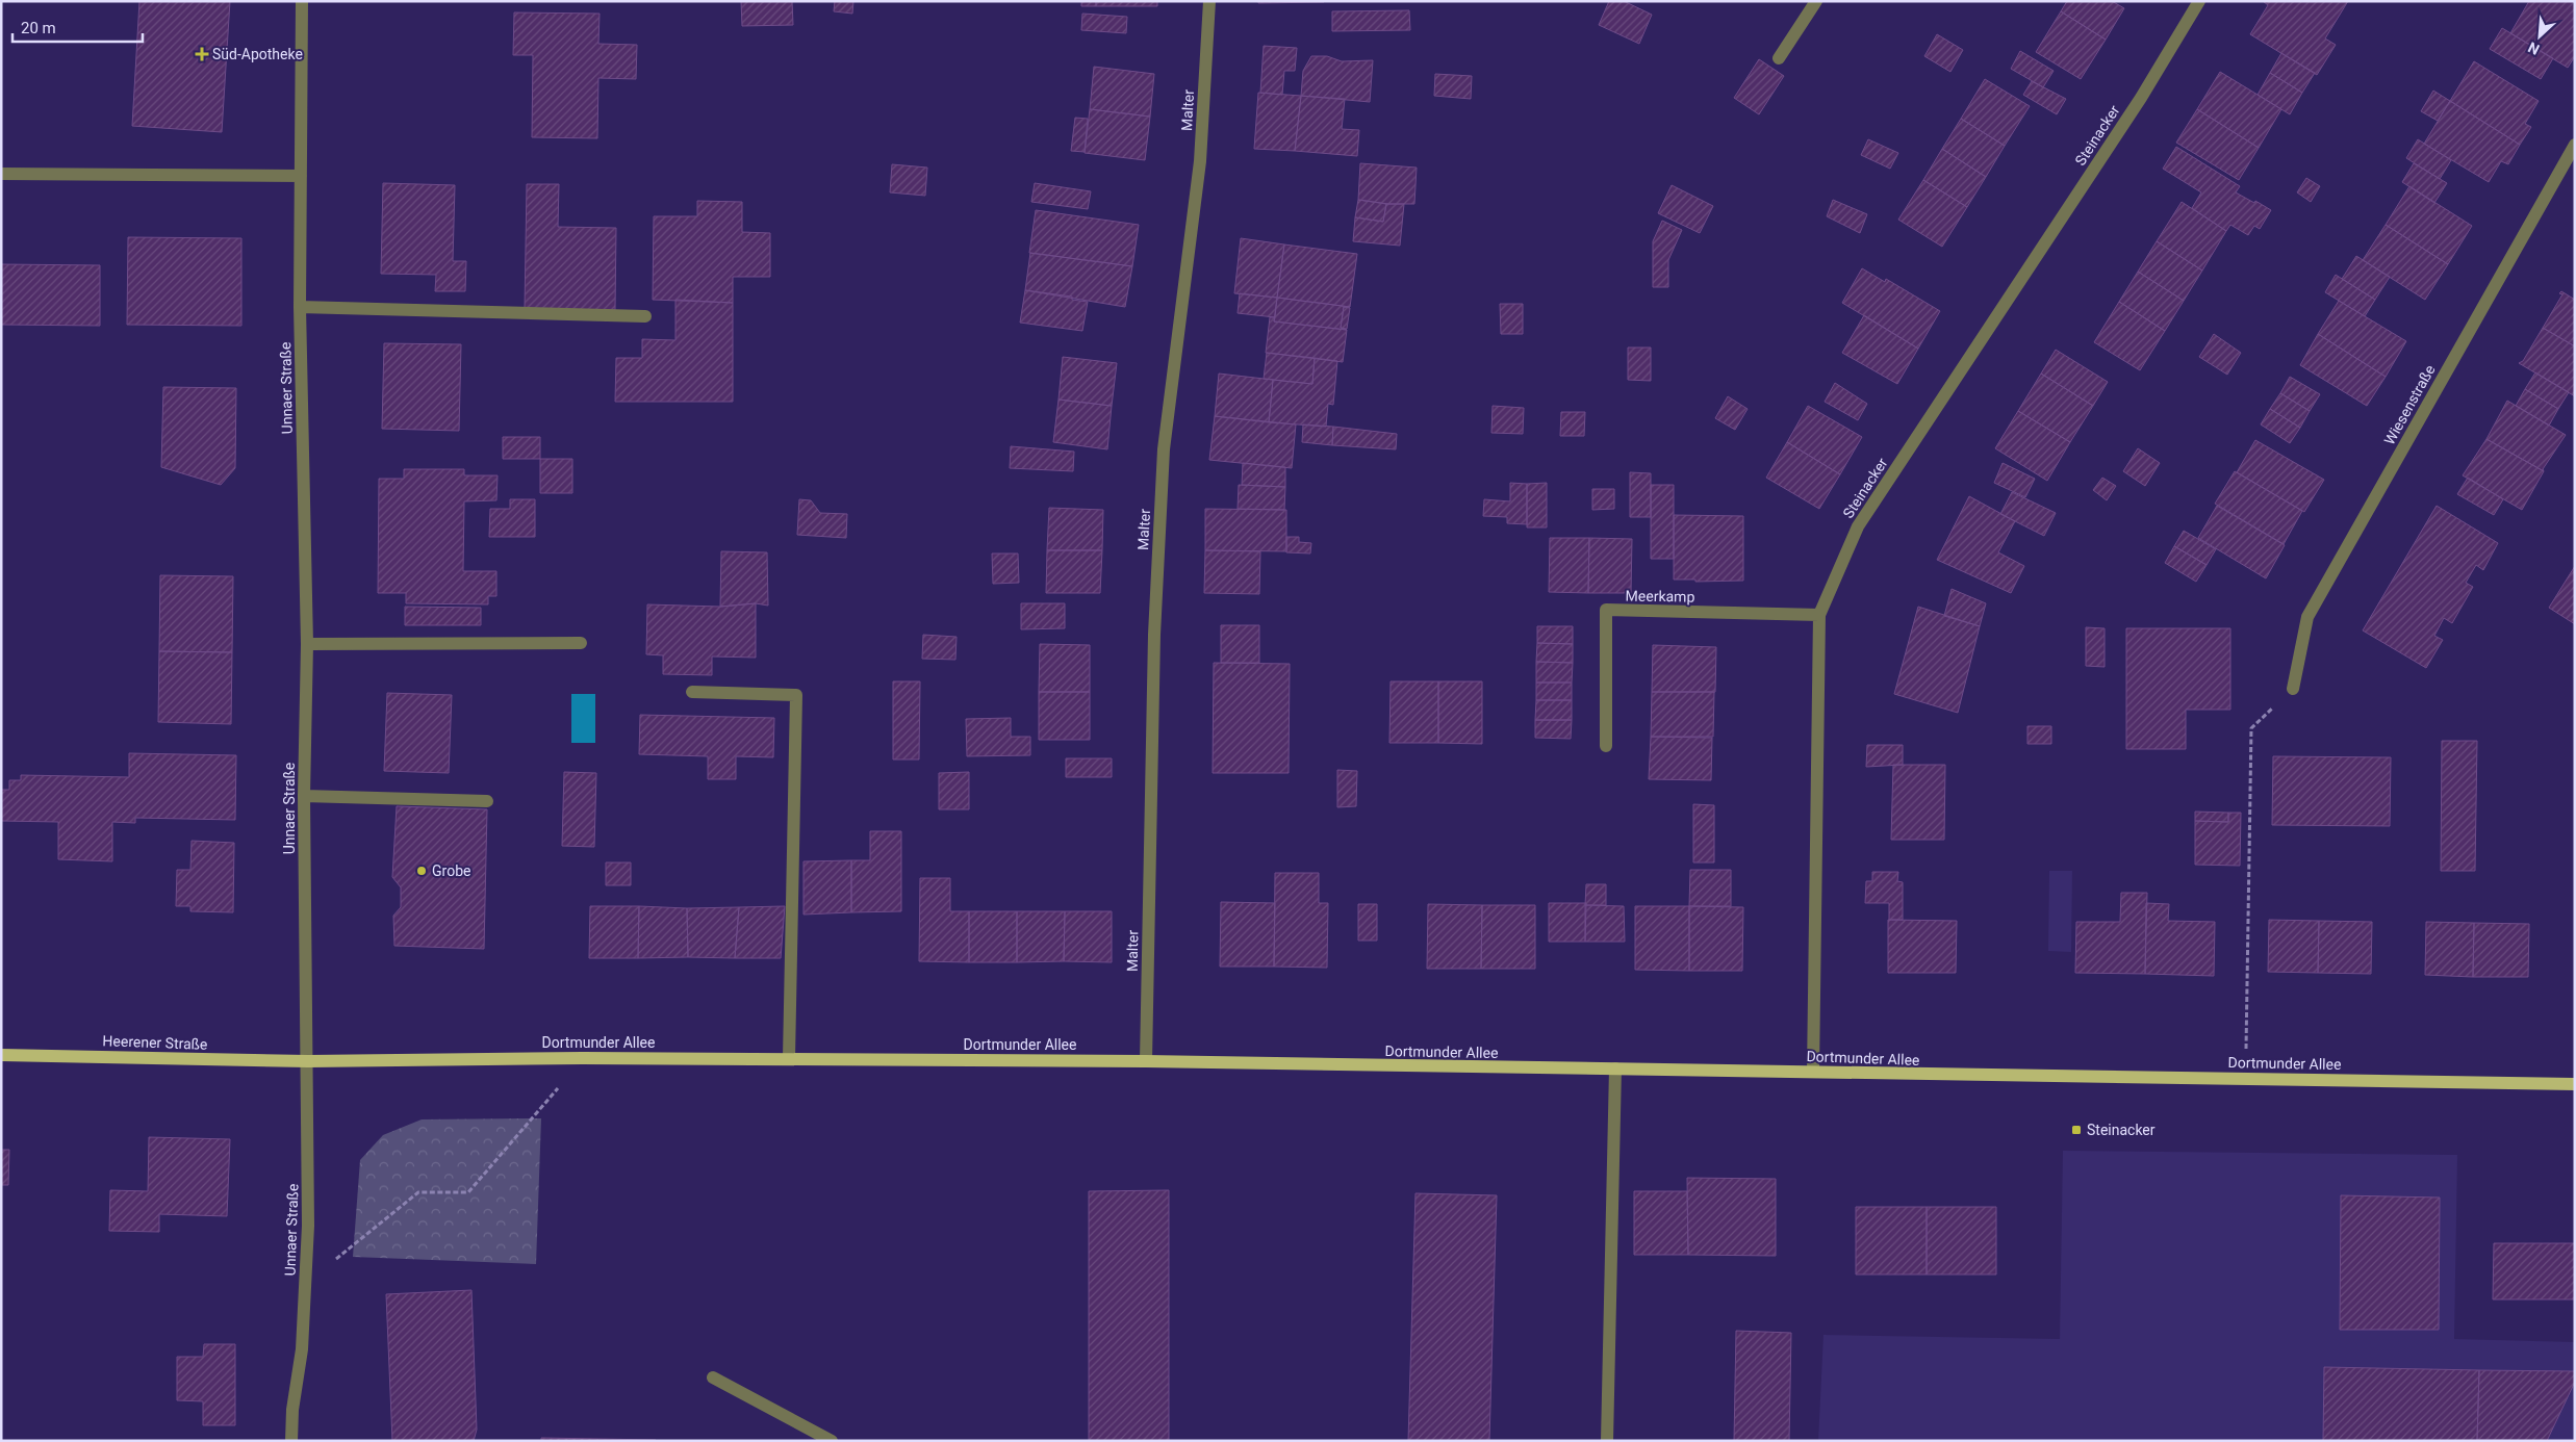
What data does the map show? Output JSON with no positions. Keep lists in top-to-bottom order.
{
  "streets": {
    "main road": ["Heerener Straße", "Dortmunder Allee"],
    "street": [
      "Malter",
      "Steinacker",
      "Unnaer Straße",
      "Wiesenstraße",
      "Meerkamp"
    ]
  },
  "crossings": [
    ["Malter", "Dortmunder Allee"],
    ["Steinacker", "Meerkamp"],
    ["Steinacker", "Dortmunder Allee"],
    ["Unnaer Straße", "Heerener Straße"],
    ["Unnaer Straße", "Dortmunder Allee"],
    ["Heerener Straße", "Dortmunder Allee"]
  ],
  "places": {
    "health": ["Süd-Apotheke"],
    "other": ["Grobe"],
    "transit": ["Steinacker"]
  },
  "scale_bar": "20 m",
  "north": "bottom left"
}
